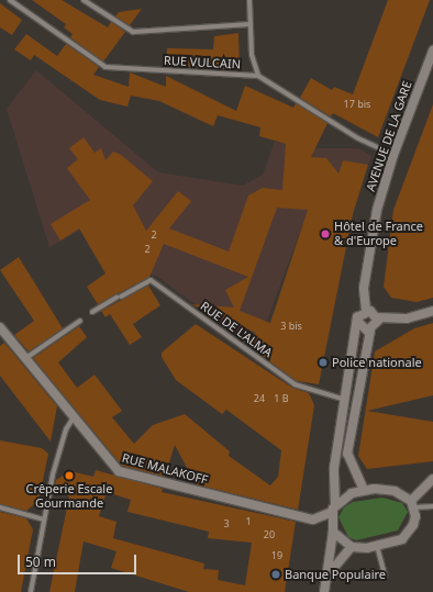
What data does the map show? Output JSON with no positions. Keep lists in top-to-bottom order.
{
  "streets": {
    "main road": ["AVENUE DE LA GARE", "RUE MALAKOFF"],
    "street": ["RUE VULCAIN", "RUE DE L'ALMA"]
  },
  "crossings": [
    ["RUE VULCAIN", "AVENUE DE LA GARE"]
  ],
  "places": [
    "Hôtel de France & d'Europe",
    "Police nationale",
    "Crêperie Escale Gourmande",
    "Banque Populaire"
  ],
  "house_numbers": [
    "17 bis",
    "2",
    "2",
    "3 bis",
    "24",
    "1 B",
    "1",
    "3",
    "20",
    "19"
  ],
  "scale_bar": "50 m"
}
